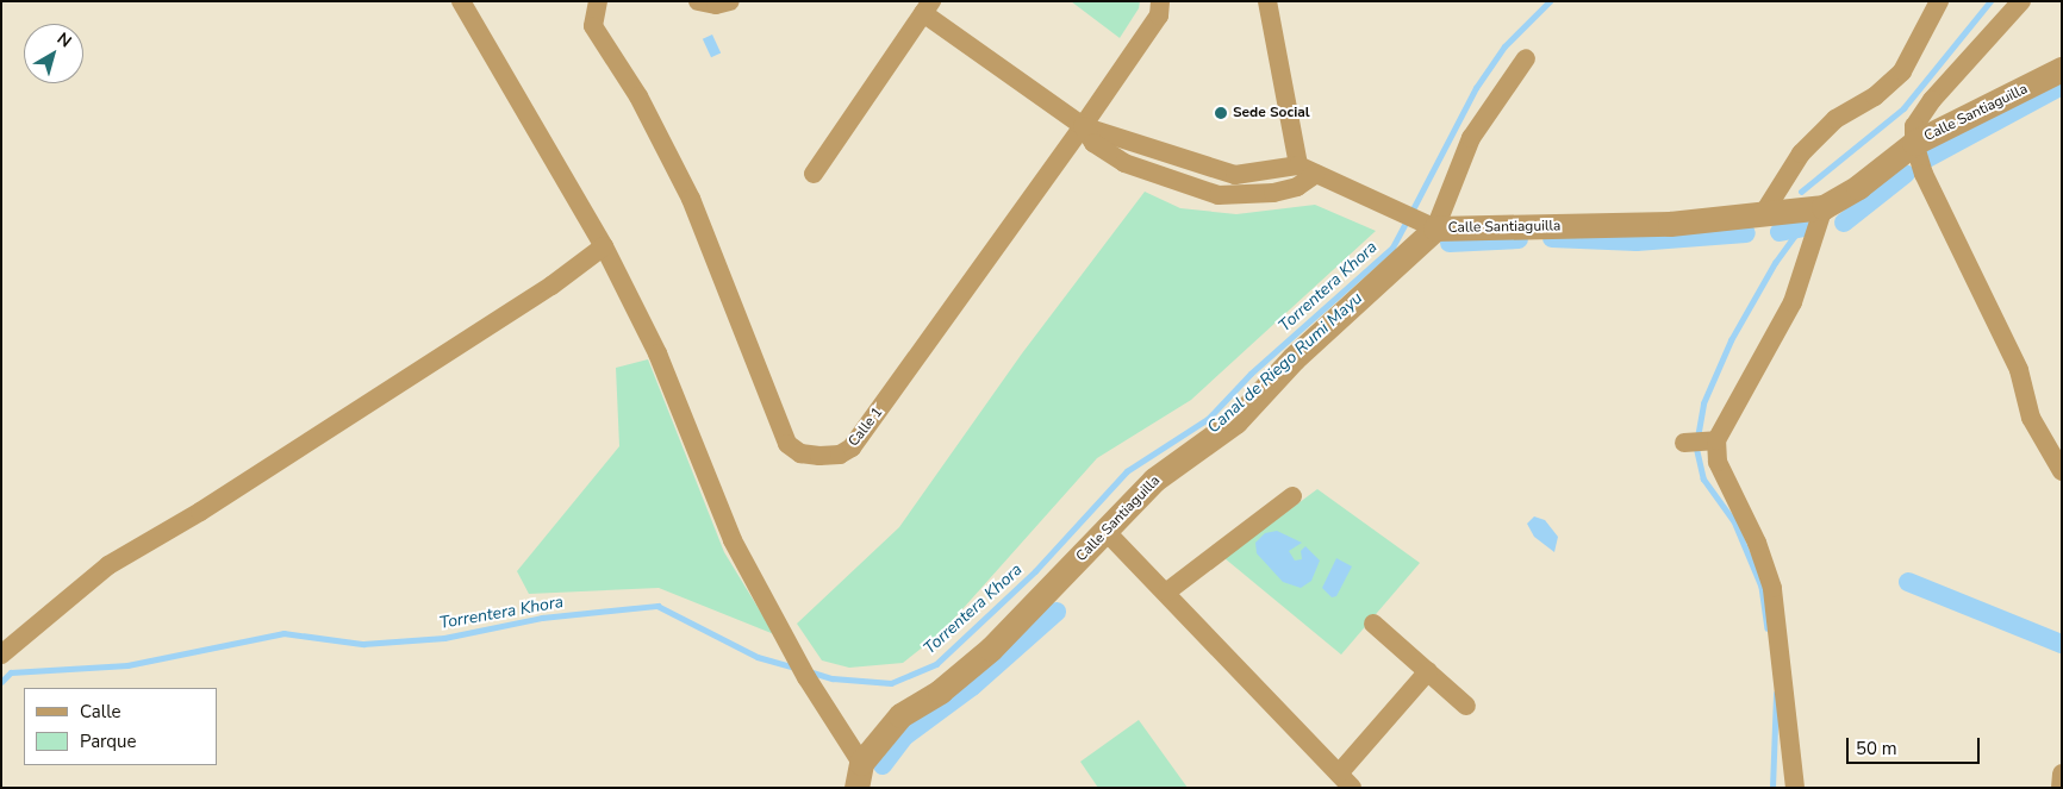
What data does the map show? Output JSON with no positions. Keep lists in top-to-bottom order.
{
  "streets": {
    "street": ["Calle Santiaguilla", "Calle 1"]
  },
  "water": ["Torrentera Khora", "Canal de Riego Rumi Mayu"],
  "places": ["Sede Social"],
  "legend": ["Calle", "Parque"],
  "scale_bar": "50 m",
  "north": "top right"
}
